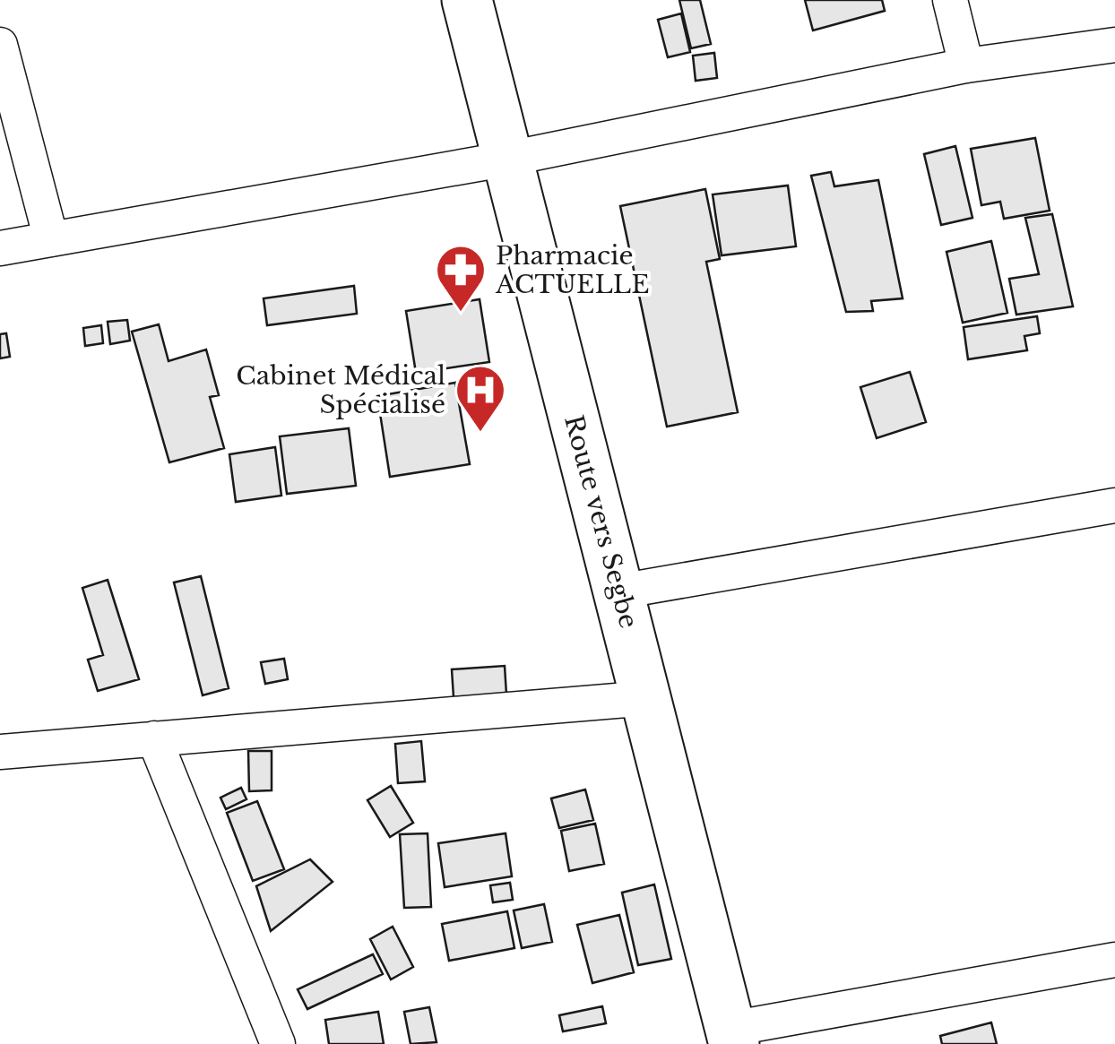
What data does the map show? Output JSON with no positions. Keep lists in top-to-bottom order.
{
  "streets": {
    "main road": ["Route vers Segbe"]
  },
  "places": {
    "pharmacy": ["Pharmacie ACTUELLE"],
    "hospital": ["Cabinet Médical Spécialisé"]
  }
}
